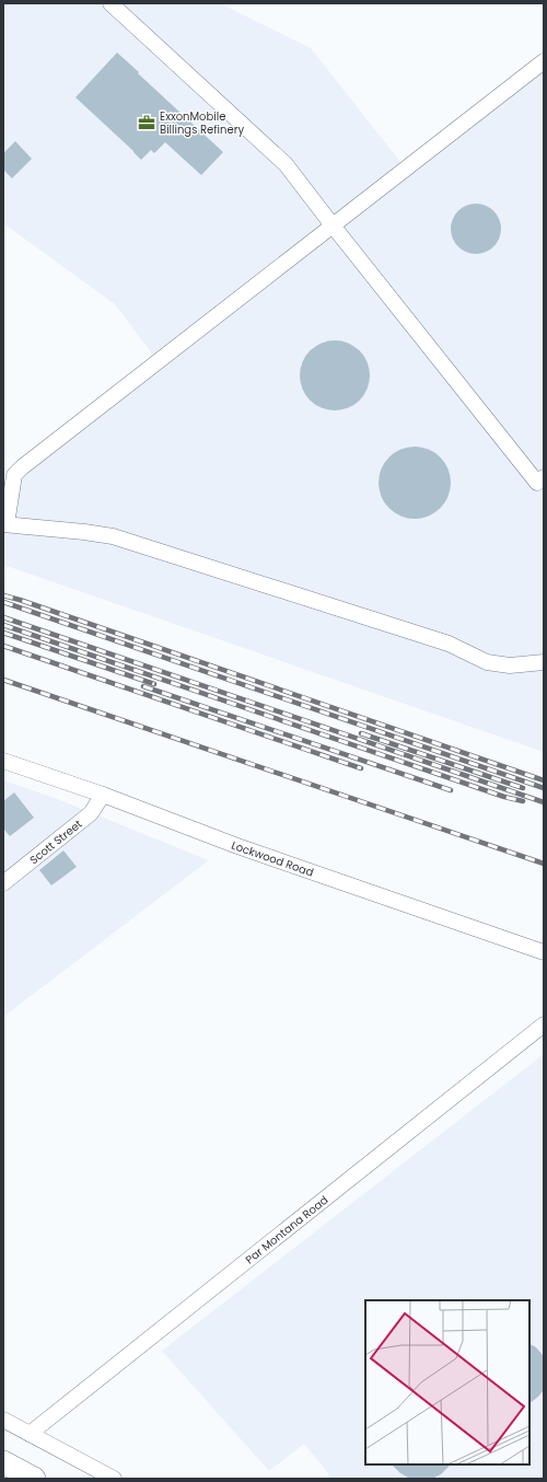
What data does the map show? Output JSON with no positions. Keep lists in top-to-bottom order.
{
  "streets": {
    "street": ["Scott Street", "Lockwood Road", "Par Montana Road"]
  },
  "crossings": [
    ["Scott Street", "Lockwood Road"]
  ],
  "places": {
    "office": ["ExxonMobile Billings Refinery"]
  }
}
